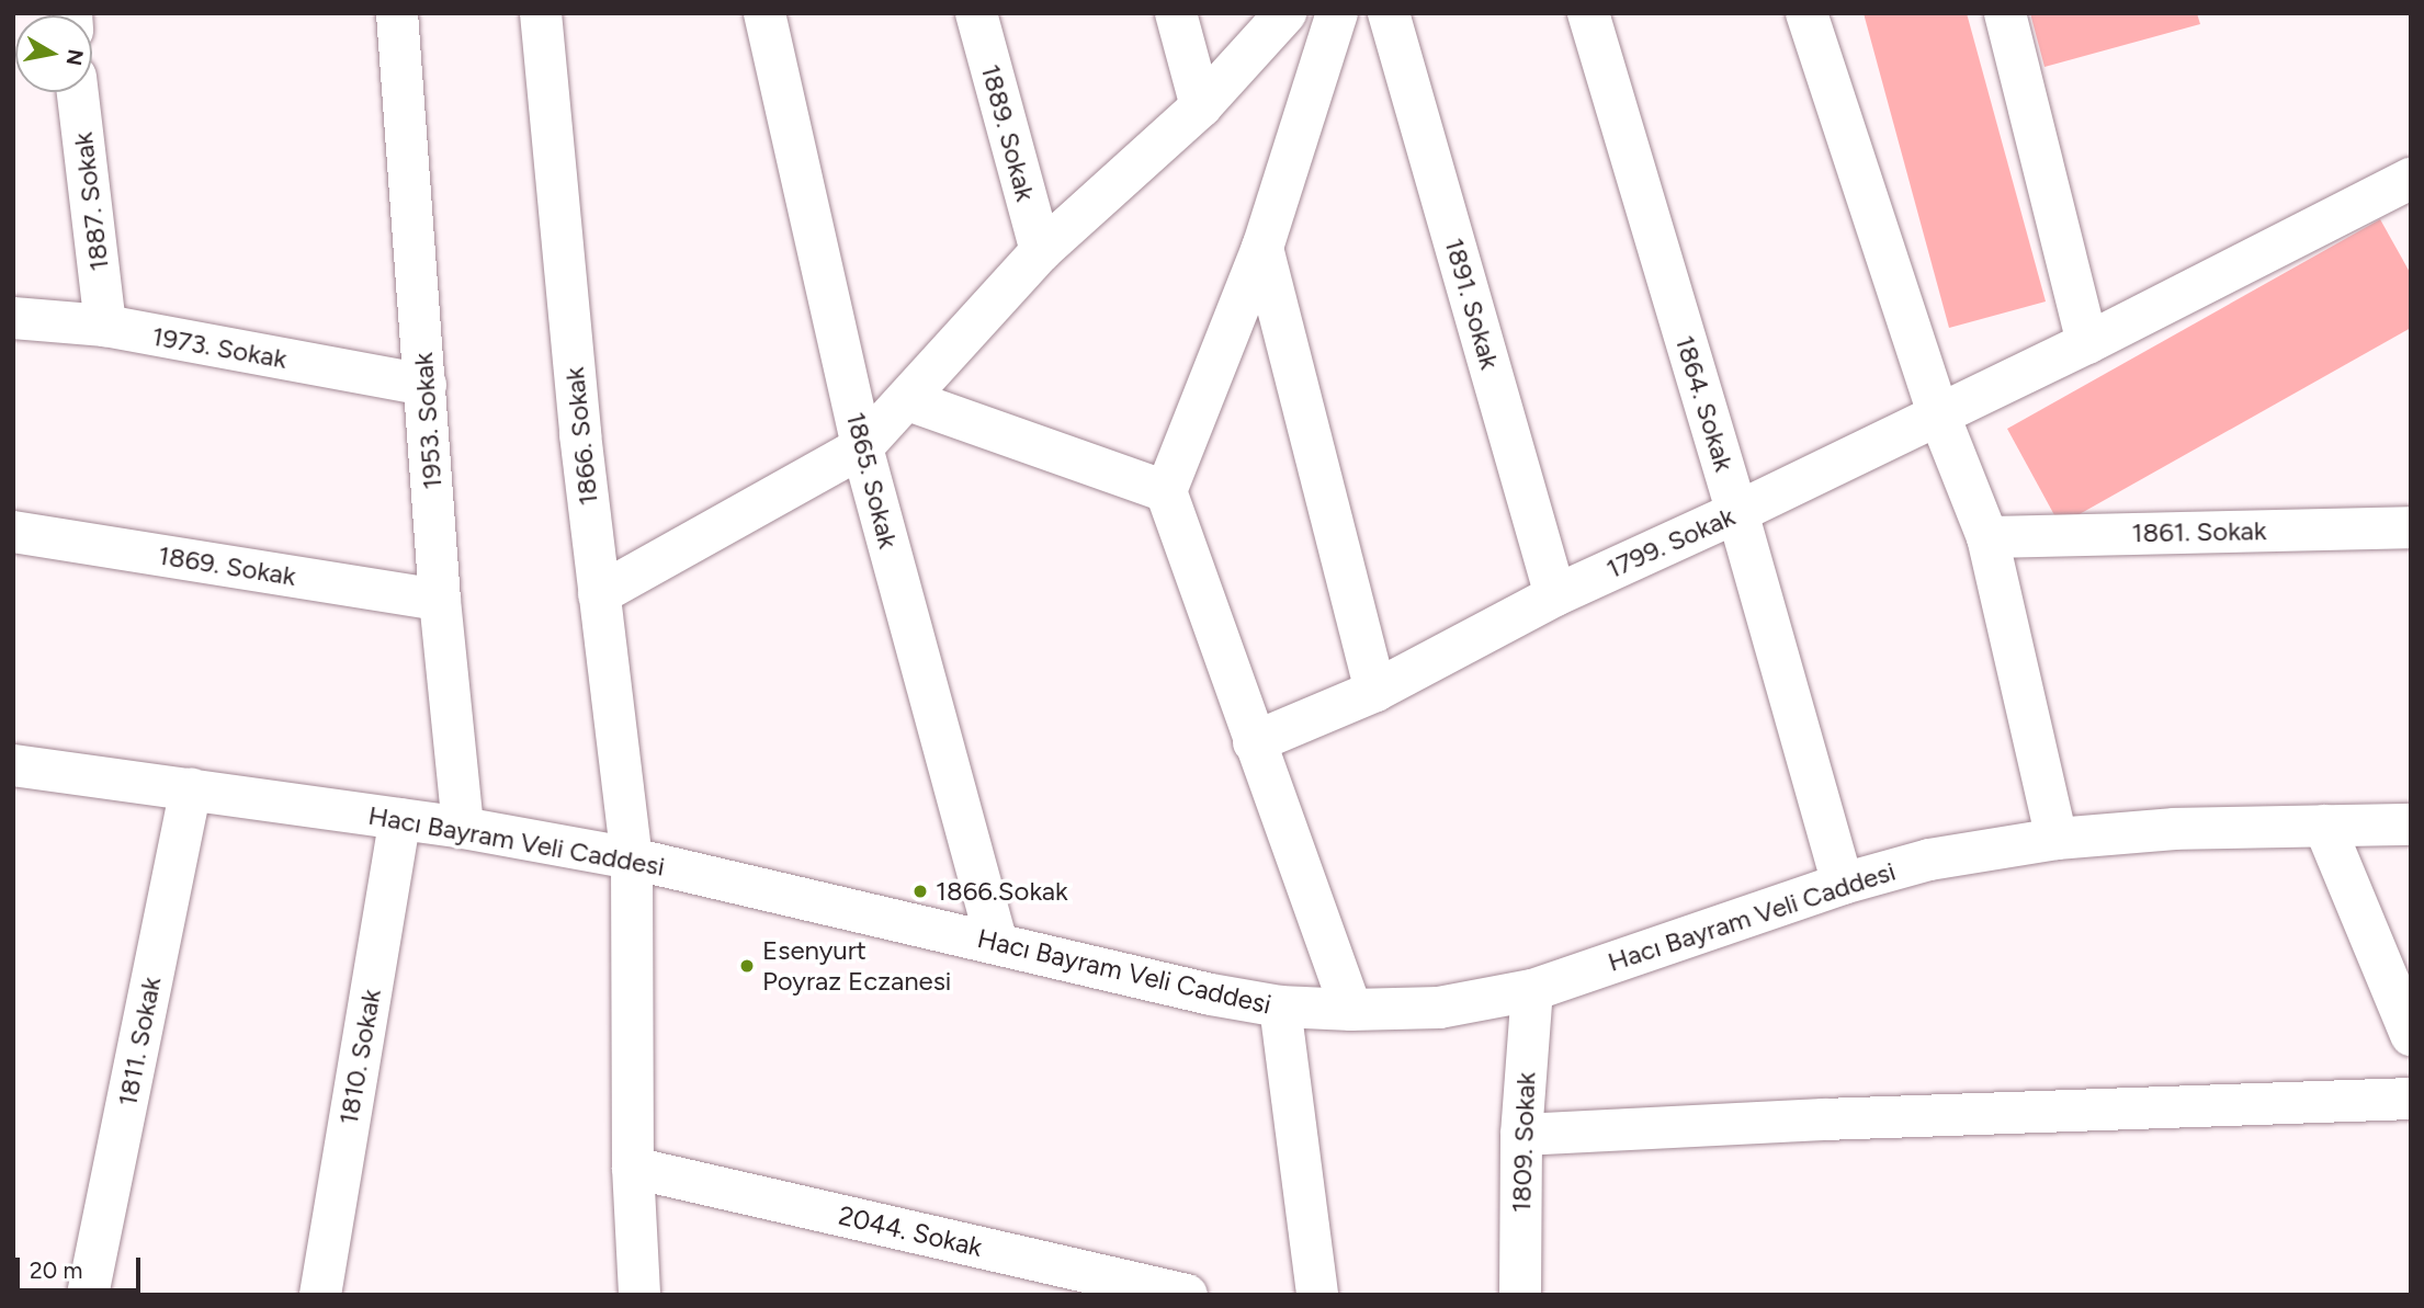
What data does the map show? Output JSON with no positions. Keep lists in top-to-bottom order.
{
  "streets": {
    "street": [
      "1889. Sokak",
      "1887. Sokak",
      "1891. Sokak",
      "1973. Sokak",
      "1864. Sokak",
      "1953. Sokak",
      "1866. Sokak",
      "1865. Sokak",
      "1861. Sokak",
      "1799. Sokak",
      "1869. Sokak",
      "Hacı Bayram Veli Caddesi",
      "1811. Sokak",
      "1810. Sokak",
      "1809. Sokak",
      "2044. Sokak"
    ]
  },
  "crossings": [
    ["1887. Sokak", "1973. Sokak"],
    ["1891. Sokak", "1799. Sokak"],
    ["1973. Sokak", "1953. Sokak"],
    ["1864. Sokak", "1799. Sokak"],
    ["1864. Sokak", "Hacı Bayram Veli Caddesi"],
    ["1953. Sokak", "1869. Sokak"],
    ["1953. Sokak", "Hacı Bayram Veli Caddesi"],
    ["1866. Sokak", "Hacı Bayram Veli Caddesi"],
    ["1866. Sokak", "2044. Sokak"],
    ["1865. Sokak", "Hacı Bayram Veli Caddesi"],
    ["Hacı Bayram Veli Caddesi", "1811. Sokak"],
    ["Hacı Bayram Veli Caddesi", "1810. Sokak"],
    ["Hacı Bayram Veli Caddesi", "1809. Sokak"]
  ],
  "places": ["1866.Sokak", "Esenyurt Poyraz Eczanesi"],
  "scale_bar": "20 m",
  "north": "right"
}
